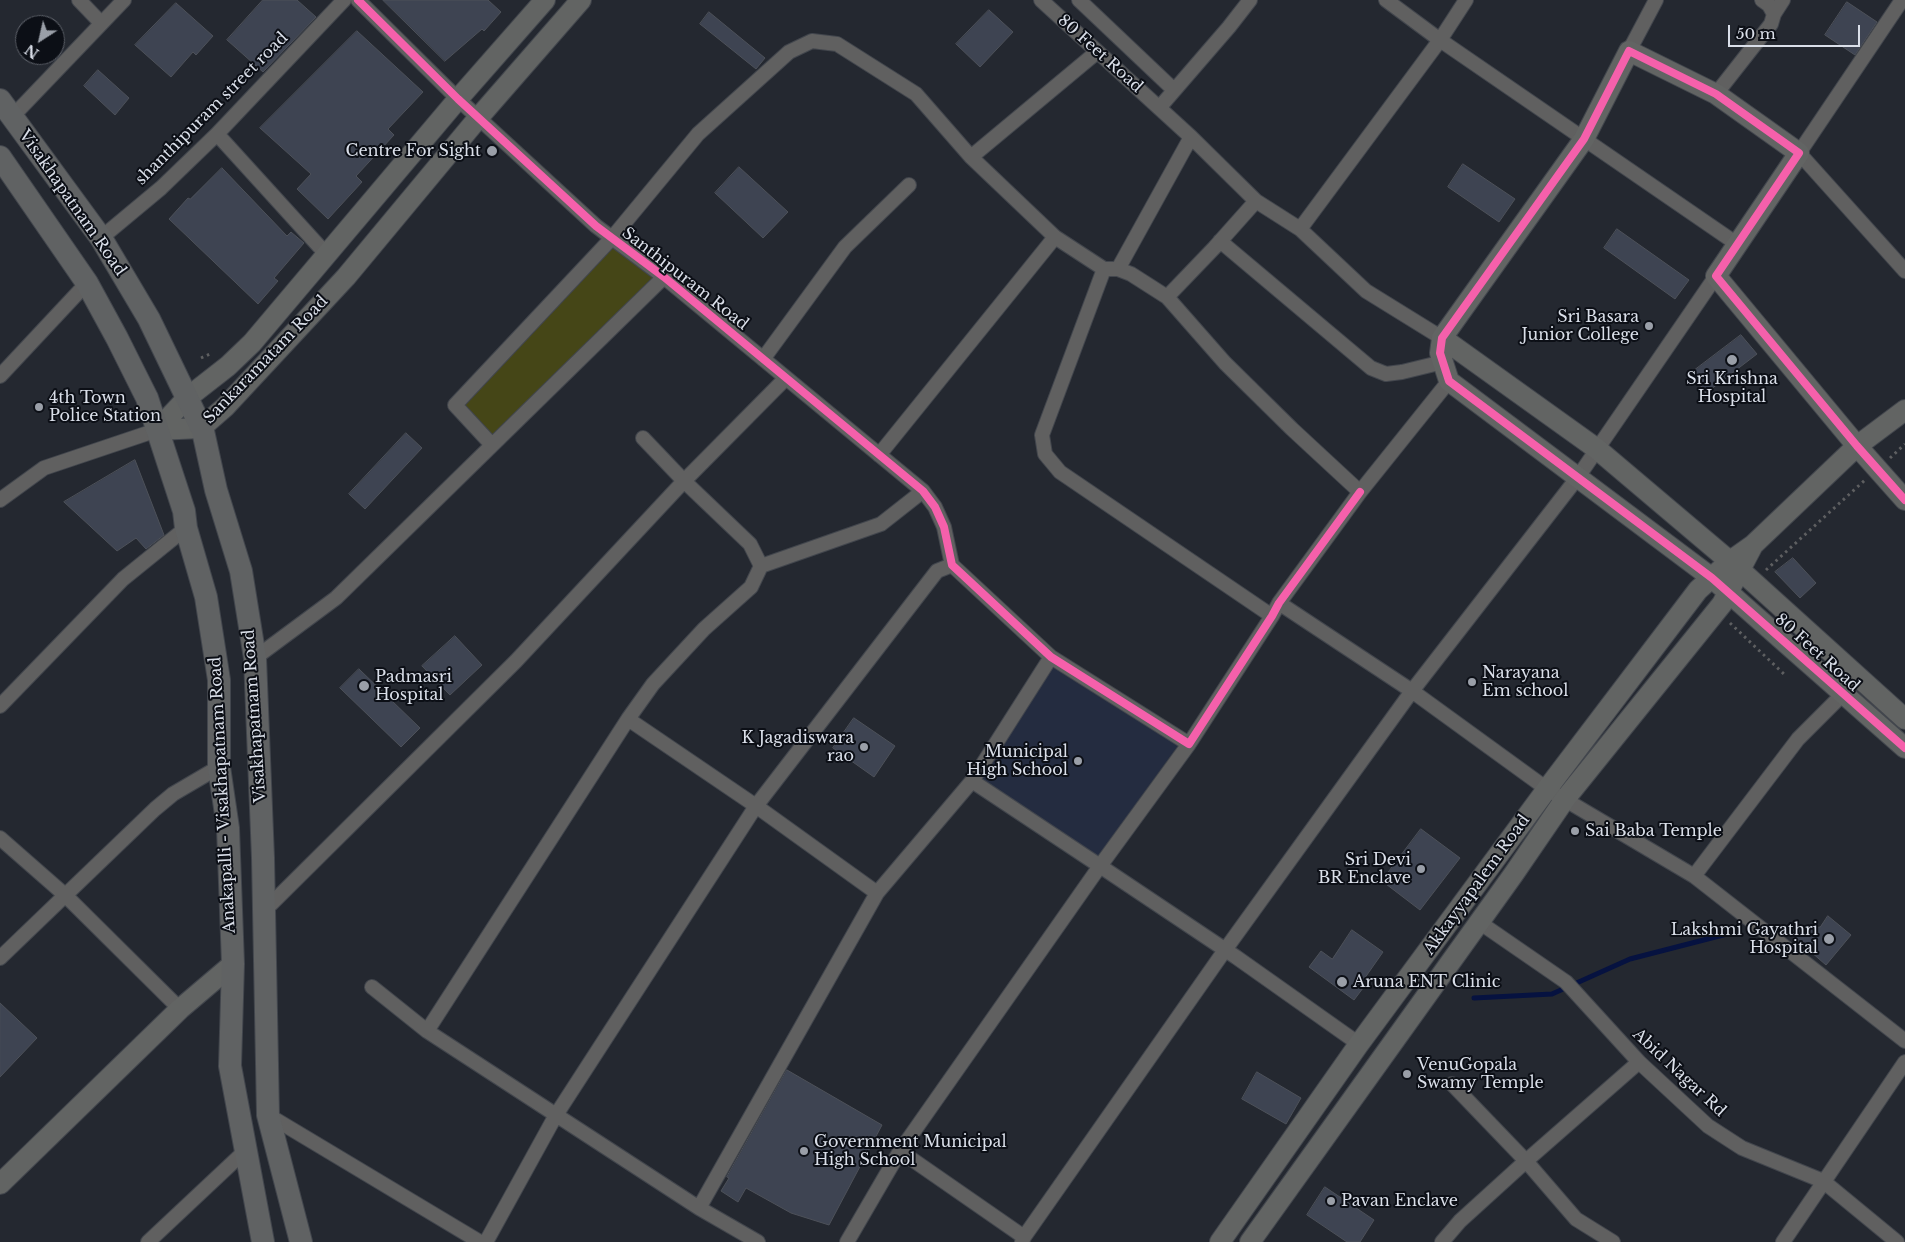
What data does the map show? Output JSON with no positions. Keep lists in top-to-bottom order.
{
  "streets": {
    "main road": [
      "80 Feet Road",
      "Visakhapatnam Road",
      "Sankaramatam Road",
      "Anakapalli - Visakhapatnam Road",
      "Akkayyapalem Road"
    ],
    "street": ["shanthipuram street road", "Santhipuram Road", "Abid Nagar Rd"]
  },
  "crossings": [
    ["80 Feet Road", "Akkayyapalem Road"],
    ["shanthipuram street road", "Visakhapatnam Road"],
    ["Visakhapatnam Road", "Sankaramatam Road"],
    ["Santhipuram Road", "Sankaramatam Road"],
    ["Sankaramatam Road", "Anakapalli - Visakhapatnam Road"],
    ["Akkayyapalem Road", "Abid Nagar Rd"]
  ],
  "places": [
    "Centre For Sight",
    "Sri Basara Junior College",
    "Sri Krishna Hospital",
    "4th Town Police Station",
    "Narayana Em school",
    "Padmasri Hospital",
    "K Jagadiswara rao",
    "Municipal High School",
    "Sai Baba Temple",
    "Sri Devi BR Enclave",
    "Lakshmi Gayathri Hospital",
    "Aruna ENT Clinic",
    "VenuGopala Swamy Temple",
    "Government Municipal High School",
    "Pavan Enclave"
  ],
  "scale_bar": "50 m",
  "north": "bottom left"
}
